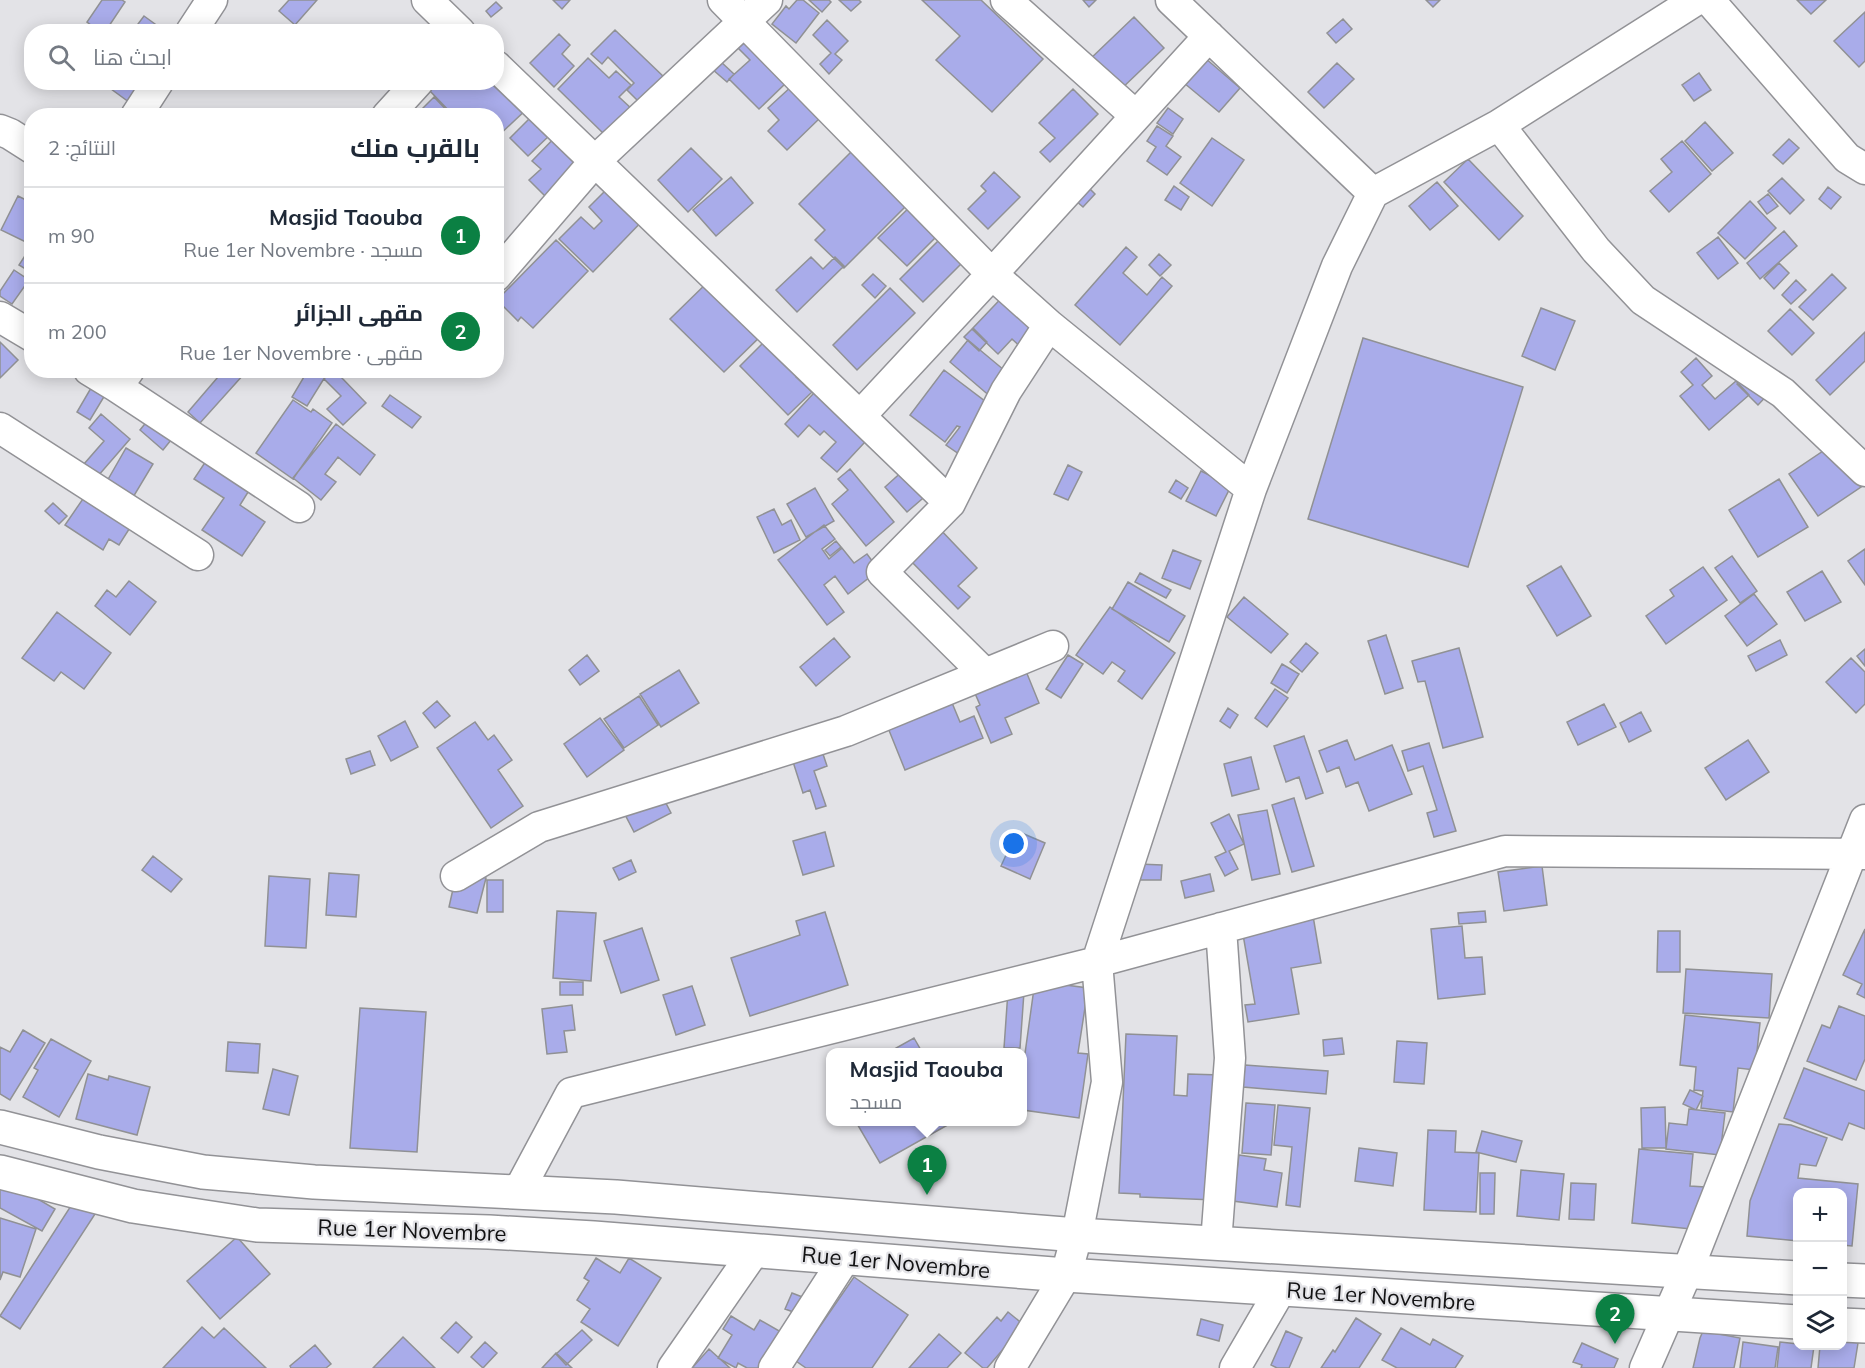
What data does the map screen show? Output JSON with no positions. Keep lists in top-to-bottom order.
{
  "streets": {
    "main road": ["Rue 1er Novembre"]
  },
  "page": {
    "search": "ابحث هنا",
    "heading": ["بالقرب منك", "النتائج: 2"],
    "list": [
      {
        "mark": "1",
        "name": "Masjid Taouba",
        "note": "مسجد · Rue 1er Novembre",
        "value": "90 m"
      },
      {
        "mark": "2",
        "name": "مقهى الجزائر",
        "note": "مقهى · Rue 1er Novembre",
        "value": "200 m"
      }
    ],
    "popup": ["Masjid Taouba", "مسجد"],
    "pins": ["1", "2"],
    "map_buttons": ["+", "−"]
  }
}
